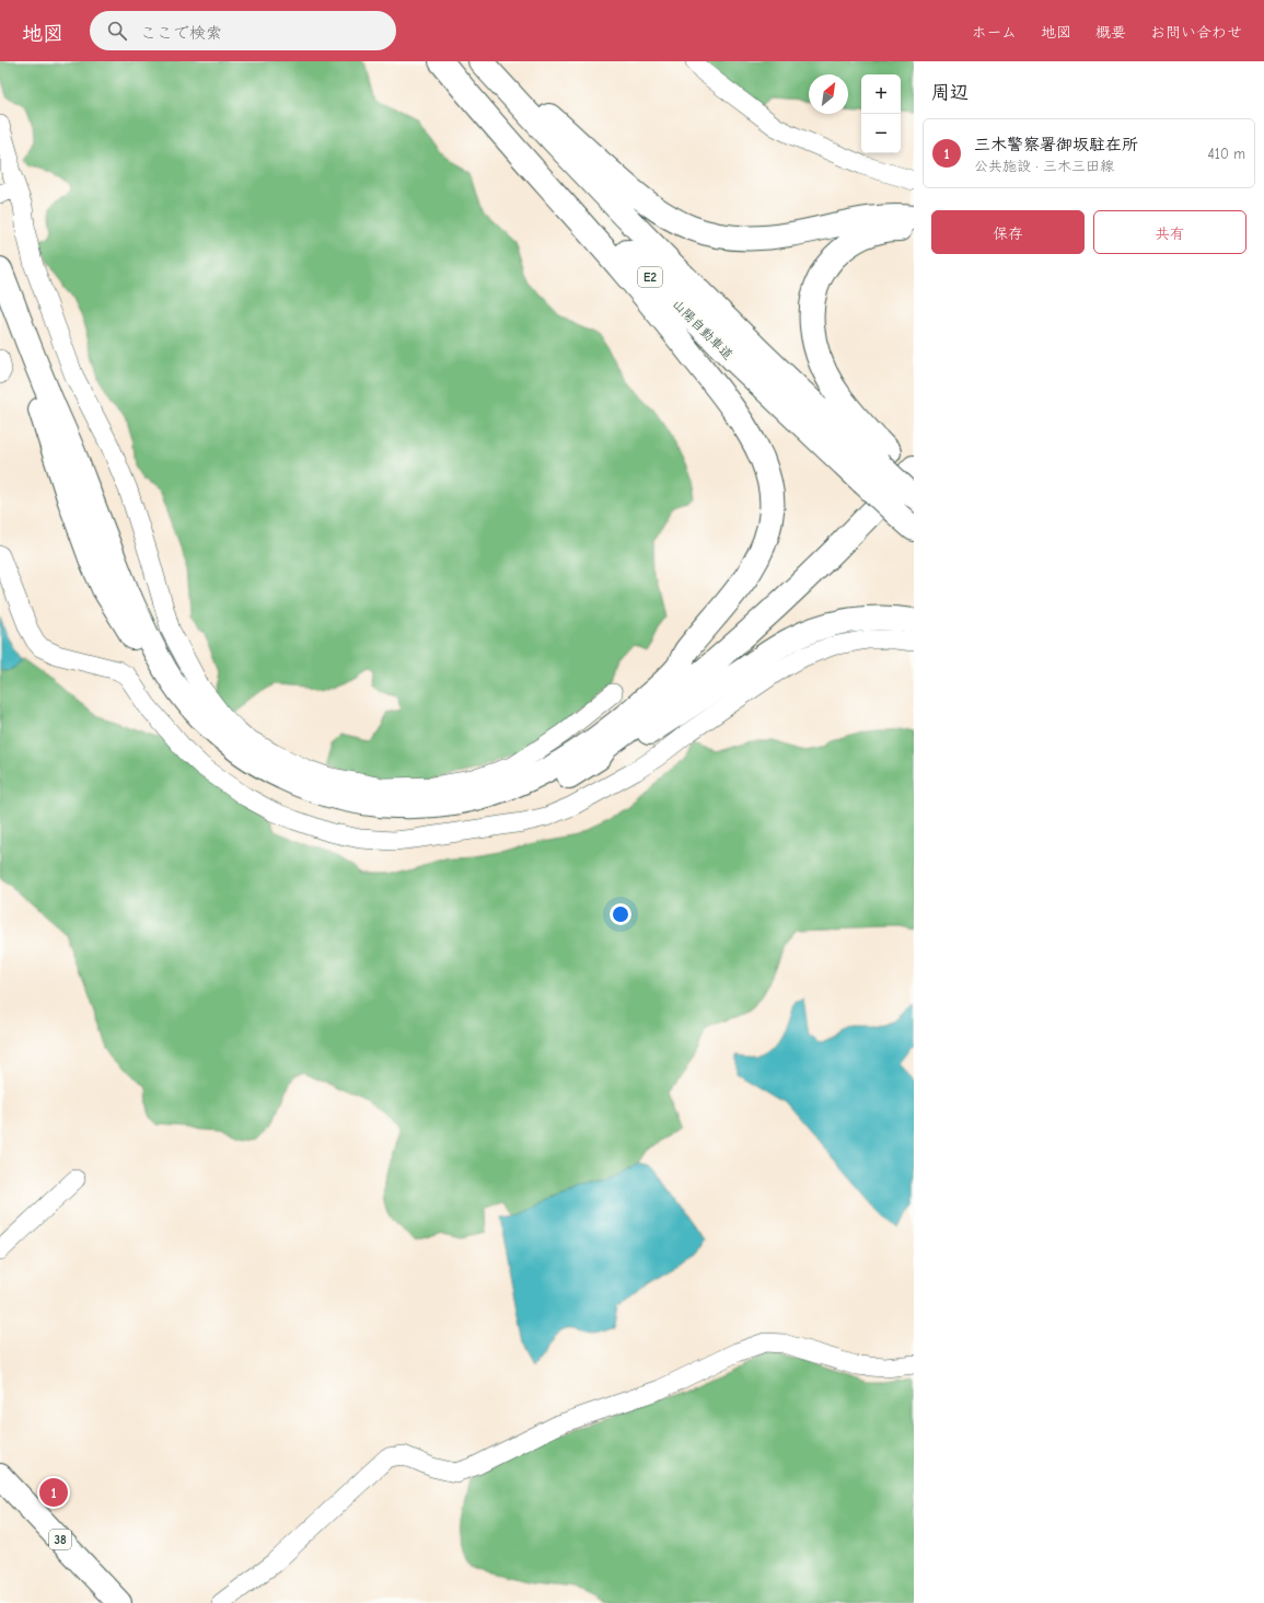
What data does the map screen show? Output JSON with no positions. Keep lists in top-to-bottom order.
{
  "streets": {
    "main road": ["E2", "山陽自動車道", "38"]
  },
  "north": "top right",
  "page": {
    "header": "地図",
    "search": "ここで検索",
    "nav": [
      "ホーム",
      "地図",
      "概要",
      "お問い合わせ"
    ],
    "heading": "周辺",
    "map_buttons": ["+", "−"],
    "list": [
      {
        "mark": "1",
        "name": "三木警察署御坂駐在所",
        "note": "公共施設 · 三木三田線",
        "value": "410 m"
      }
    ],
    "buttons": ["保存", "共有"],
    "pins": "1"
  }
}
